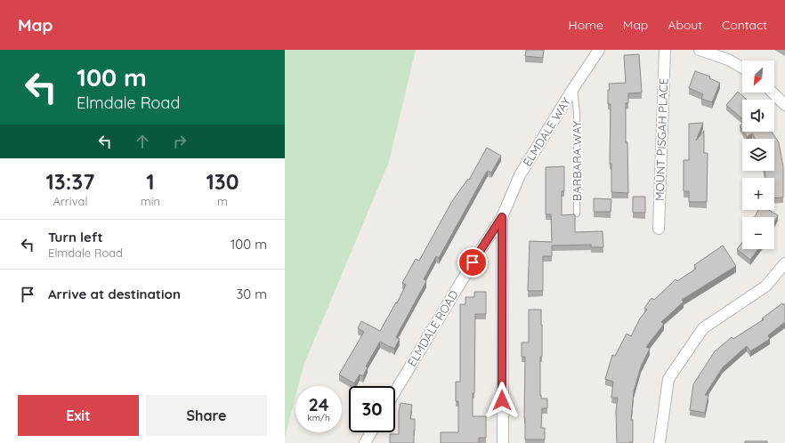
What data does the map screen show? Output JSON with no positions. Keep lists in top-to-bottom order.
{
  "streets": {
    "street": ["ELMDALE WAY", "MOUNT PISGAH PLACE", "ELMDALE ROAD"],
    "lane": ["BARBARA WAY"]
  },
  "crossings": [
    ["ELMDALE WAY", "BARBARA WAY"],
    ["ELMDALE WAY", "ELMDALE ROAD"]
  ],
  "north": "bottom left",
  "page": {
    "header": "Map",
    "nav": [
      "Home",
      "Map",
      "About",
      "Contact"
    ],
    "turn": ["100 m", "Elmdale Road"],
    "map_buttons": ["+", "−"],
    "eta": [
      "13:37",
      "Arrival",
      "1",
      "min",
      "130",
      "m"
    ],
    "list": [
      {
        "name": "Turn left",
        "note": "Elmdale Road",
        "value": "100 m"
      },
      {
        "name": "Arrive at destination",
        "value": "30 m"
      }
    ],
    "speed": "24 km/h",
    "limit": "30",
    "buttons": ["Exit", "Share"]
  }
}
